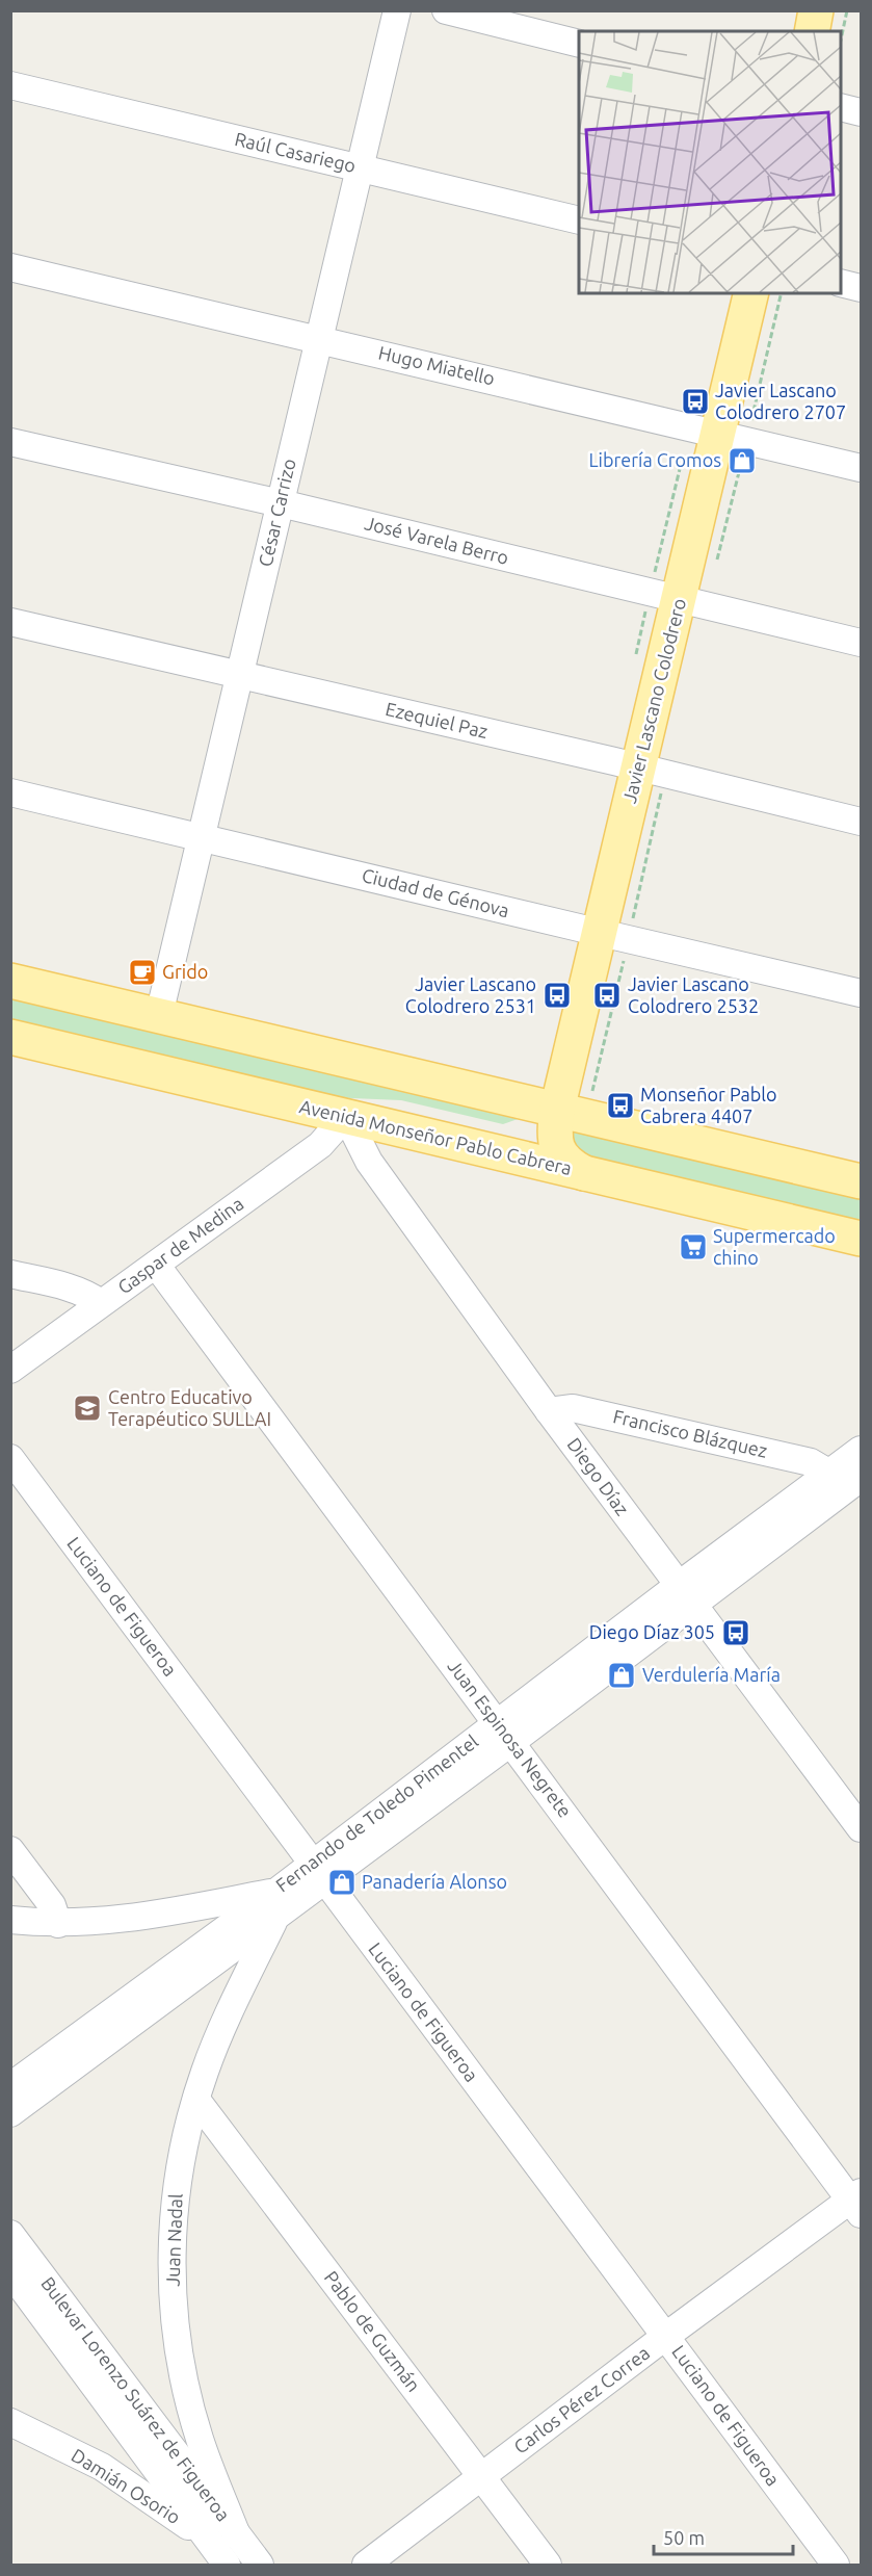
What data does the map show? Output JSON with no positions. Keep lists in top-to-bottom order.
{
  "streets": {
    "main road": ["Javier Lascano Colodrero", "Avenida Monseñor Pablo Cabrera"],
    "street": [
      "Raúl Casariego",
      "Hugo Miatello",
      "César Carrizo",
      "José Varela Berro",
      "Ezequiel Paz",
      "Ciudad de Génova",
      "Gaspar de Medina",
      "Francisco Blázquez",
      "Diego Díaz",
      "Luciano de Figueroa",
      "Juan Espinosa Negrete",
      "Fernando de Toledo Pimentel",
      "Juan Nadal",
      "Pablo de Guzmán",
      "Bulevar Lorenzo Suárez de Figueroa",
      "Carlos Pérez Correa",
      "Damián Osorio"
    ]
  },
  "crossings": [
    ["Raúl Casariego", "César Carrizo"],
    ["Hugo Miatello", "César Carrizo"],
    ["Hugo Miatello", "Javier Lascano Colodrero"],
    ["César Carrizo", "José Varela Berro"],
    ["César Carrizo", "Ezequiel Paz"],
    ["César Carrizo", "Ciudad de Génova"],
    ["José Varela Berro", "Javier Lascano Colodrero"],
    ["Javier Lascano Colodrero", "Ezequiel Paz"],
    ["Javier Lascano Colodrero", "Ciudad de Génova"],
    ["Javier Lascano Colodrero", "Avenida Monseñor Pablo Cabrera"],
    ["Avenida Monseñor Pablo Cabrera", "Gaspar de Medina"],
    ["Avenida Monseñor Pablo Cabrera", "Diego Díaz"],
    ["Gaspar de Medina", "Diego Díaz"],
    ["Gaspar de Medina", "Juan Espinosa Negrete"],
    ["Francisco Blázquez", "Diego Díaz"],
    ["Francisco Blázquez", "Fernando de Toledo Pimentel"],
    ["Diego Díaz", "Fernando de Toledo Pimentel"],
    ["Luciano de Figueroa", "Fernando de Toledo Pimentel"],
    ["Luciano de Figueroa", "Carlos Pérez Correa"],
    ["Juan Espinosa Negrete", "Fernando de Toledo Pimentel"],
    ["Juan Espinosa Negrete", "Carlos Pérez Correa"],
    ["Fernando de Toledo Pimentel", "Juan Nadal"],
    ["Juan Nadal", "Pablo de Guzmán"],
    ["Juan Nadal", "Bulevar Lorenzo Suárez de Figueroa"],
    ["Pablo de Guzmán", "Carlos Pérez Correa"],
    ["Bulevar Lorenzo Suárez de Figueroa", "Damián Osorio"]
  ],
  "places": {
    "bus stop": [
      "Javier Lascano Colodrero 2707",
      "Javier Lascano Colodrero 2531",
      "Javier Lascano Colodrero 2532",
      "Monseñor Pablo Cabrera 4407",
      "Diego Díaz 305"
    ],
    "shop": ["Librería Cromos", "Verdulería María", "Panadería Alonso"],
    "cafe": ["Grido"],
    "supermarket": ["Supermercado chino"],
    "school or university": ["Centro Educativo Terapéutico SULLAI"]
  },
  "scale_bar": "50 m"
}
